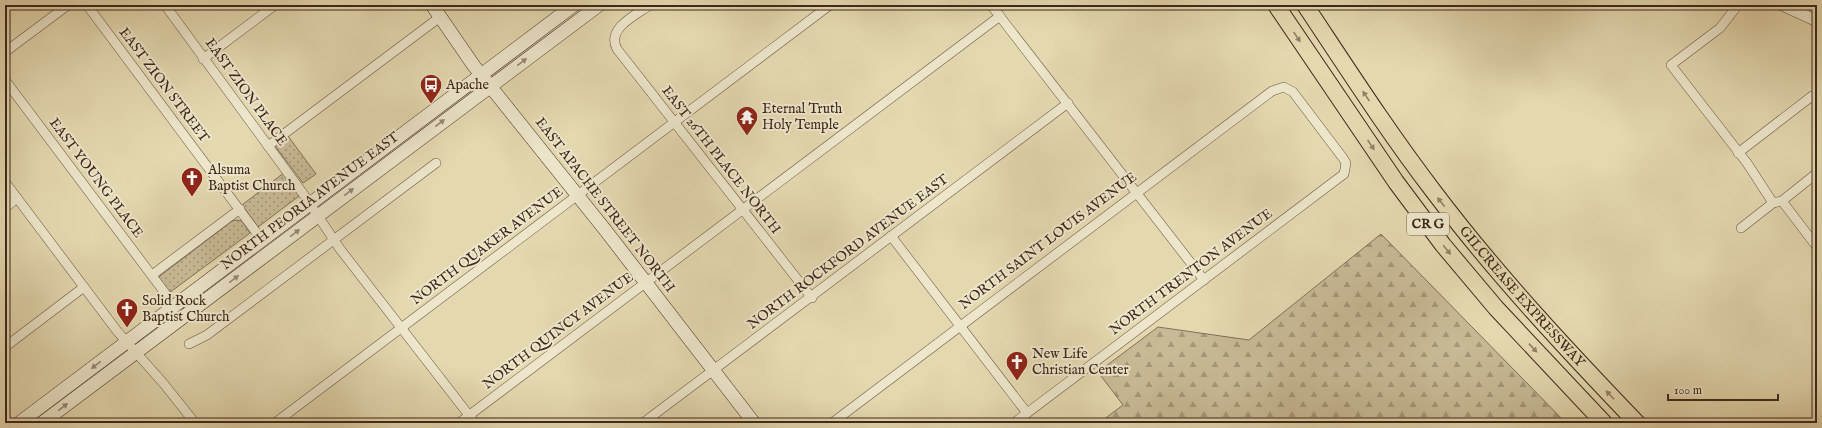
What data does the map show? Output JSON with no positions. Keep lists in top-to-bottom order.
{
  "streets": {
    "highway": ["CR G", "GILCREASE EXPRESSWAY"],
    "main road": ["NORTH PEORIA AVENUE EAST", "EAST APACHE STREET NORTH"],
    "street": [
      "EAST ZION STREET",
      "EAST ZION PLACE",
      "EAST 26TH PLACE NORTH",
      "EAST YOUNG PLACE",
      "NORTH SAINT LOUIS AVENUE",
      "NORTH QUAKER AVENUE",
      "NORTH ROCKFORD AVENUE EAST",
      "NORTH TRENTON AVENUE",
      "NORTH QUINCY AVENUE"
    ]
  },
  "crossings": [
    ["EAST ZION STREET", "NORTH PEORIA AVENUE EAST"],
    ["EAST ZION PLACE", "NORTH PEORIA AVENUE EAST"],
    ["EAST 26TH PLACE NORTH", "NORTH QUAKER AVENUE"],
    ["EAST 26TH PLACE NORTH", "NORTH ROCKFORD AVENUE EAST"],
    ["EAST 26TH PLACE NORTH", "NORTH QUINCY AVENUE"],
    ["NORTH PEORIA AVENUE EAST", "EAST APACHE STREET NORTH"],
    ["EAST APACHE STREET NORTH", "NORTH QUAKER AVENUE"],
    ["EAST APACHE STREET NORTH", "NORTH ROCKFORD AVENUE EAST"],
    ["EAST APACHE STREET NORTH", "NORTH QUINCY AVENUE"],
    ["NORTH SAINT LOUIS AVENUE", "NORTH TRENTON AVENUE"]
  ],
  "places": {
    "bus stop": ["Apache"],
    "temple": ["Eternal Truth Holy Temple"],
    "church": ["Alsuma Baptist Church", "Solid Rock Baptist Church", "New Life Christian Center"]
  },
  "scale_bar": "100 m"
}
